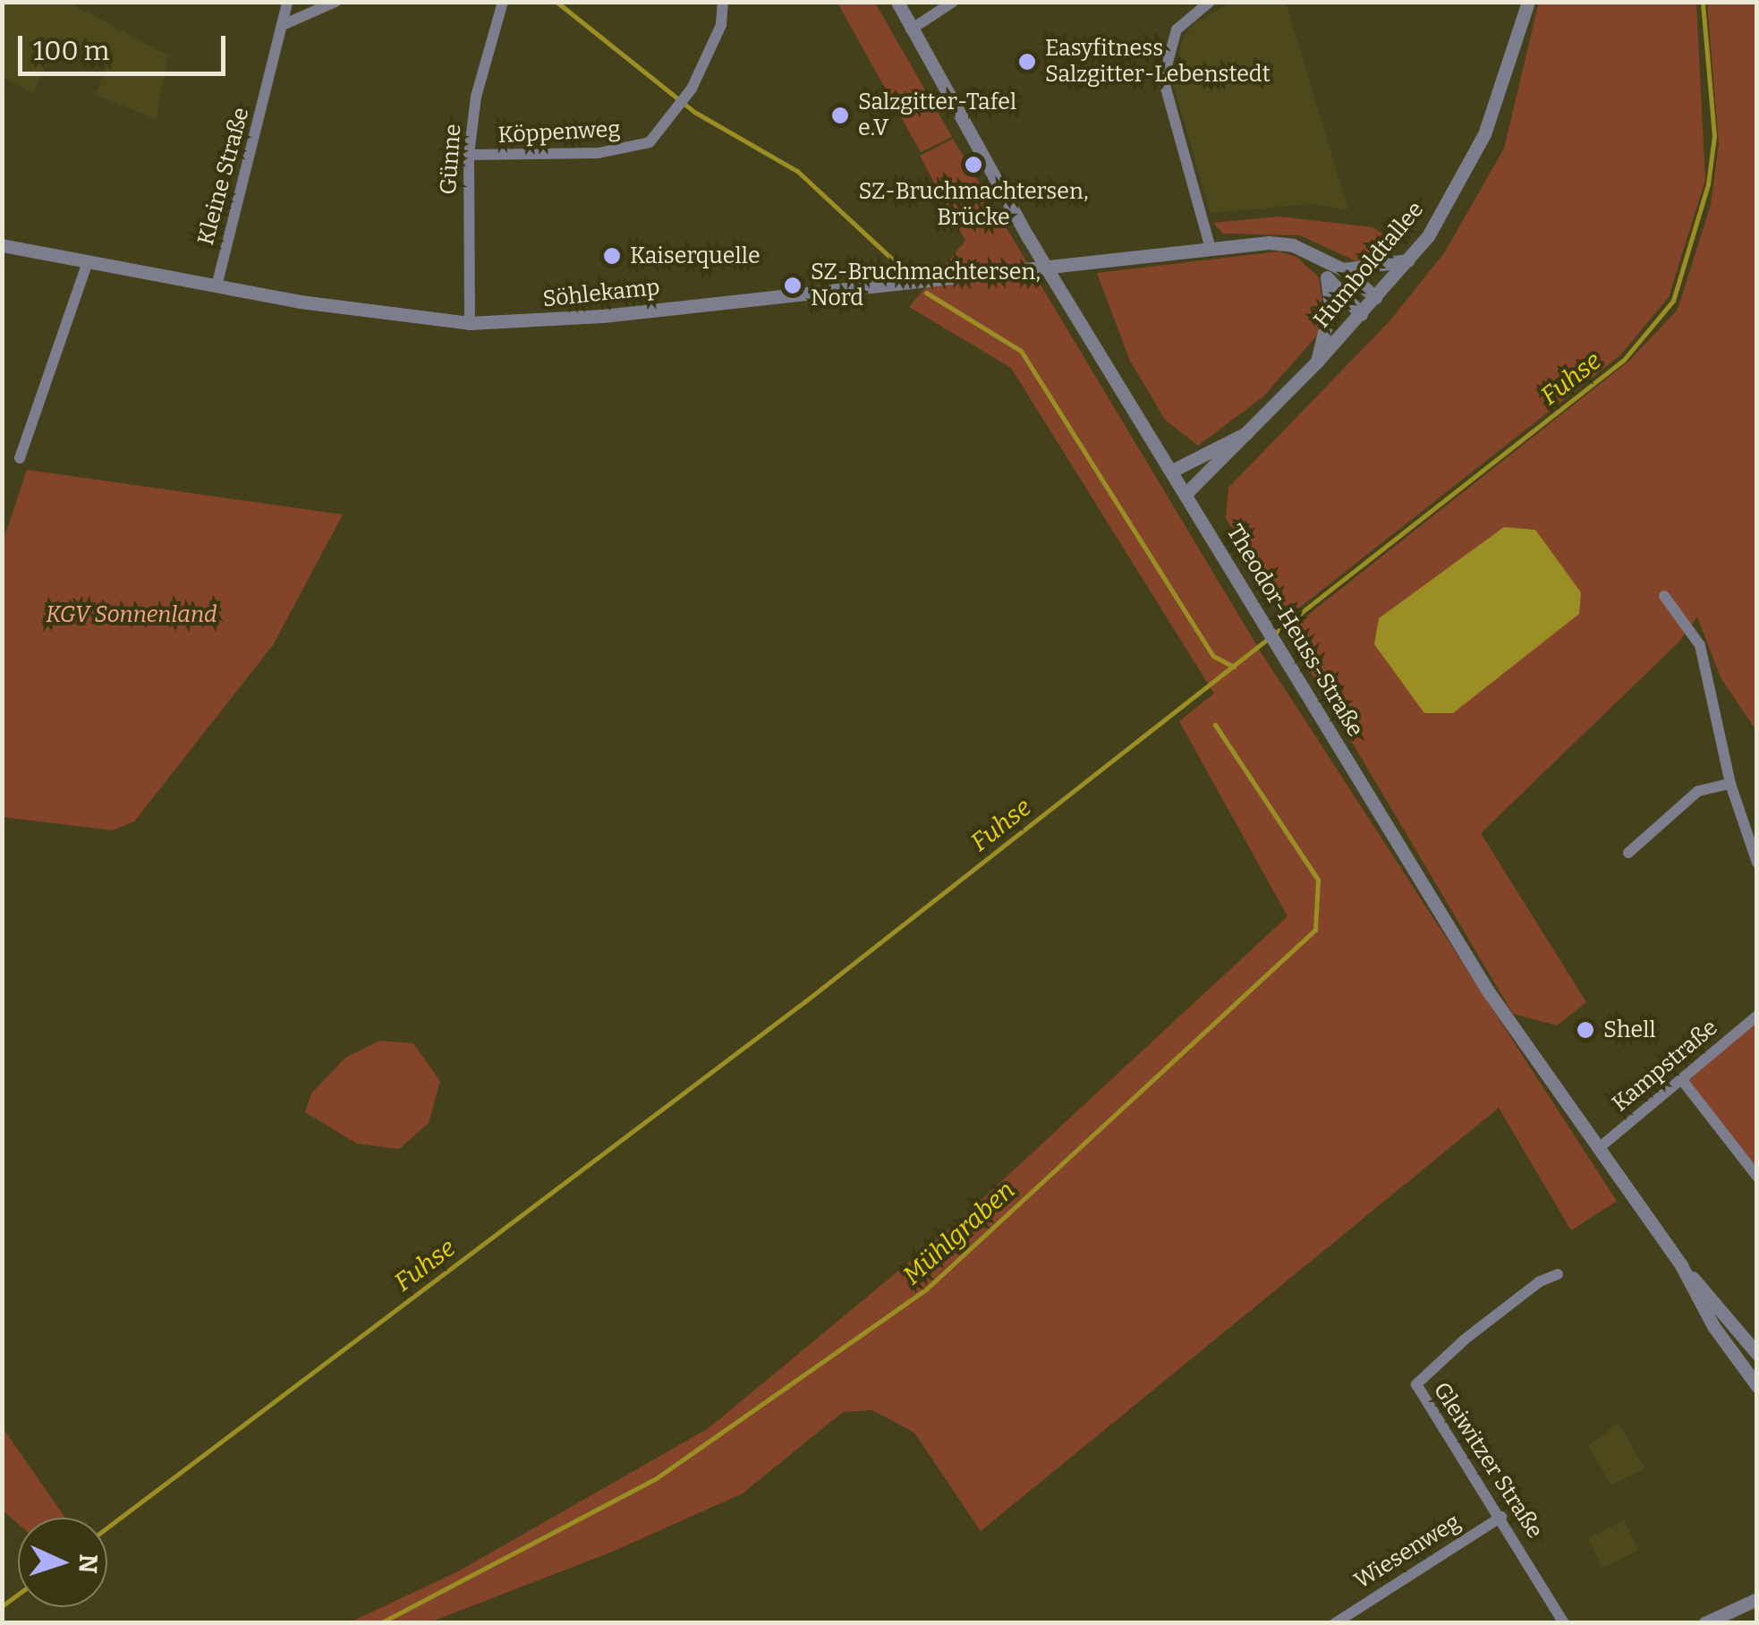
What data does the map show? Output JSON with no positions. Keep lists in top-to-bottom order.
{
  "streets": {
    "street": [
      "Köppenweg",
      "Günne",
      "Kleine Straße",
      "Humboldtallee",
      "Söhlekamp",
      "Theodor-Heuss-Straße",
      "Kampstraße",
      "Gleiwitzer Straße",
      "Wiesenweg"
    ]
  },
  "crossings": [
    ["Köppenweg", "Günne"],
    ["Günne", "Söhlekamp"],
    ["Kleine Straße", "Söhlekamp"],
    ["Humboldtallee", "Söhlekamp"],
    ["Humboldtallee", "Theodor-Heuss-Straße"],
    ["Theodor-Heuss-Straße", "Kampstraße"],
    ["Gleiwitzer Straße", "Wiesenweg"]
  ],
  "water": ["Fuhse", "Mühlgraben"],
  "parks": ["KGV Sonnenland"],
  "places": [
    "Easyfitness Salzgitter-Lebenstedt",
    "Salzgitter-Tafel e.V",
    "SZ-Bruchmachtersen, Brücke",
    "Kaiserquelle",
    "SZ-Bruchmachtersen, Nord",
    "Shell"
  ],
  "scale_bar": "100 m",
  "north": "right"
}
